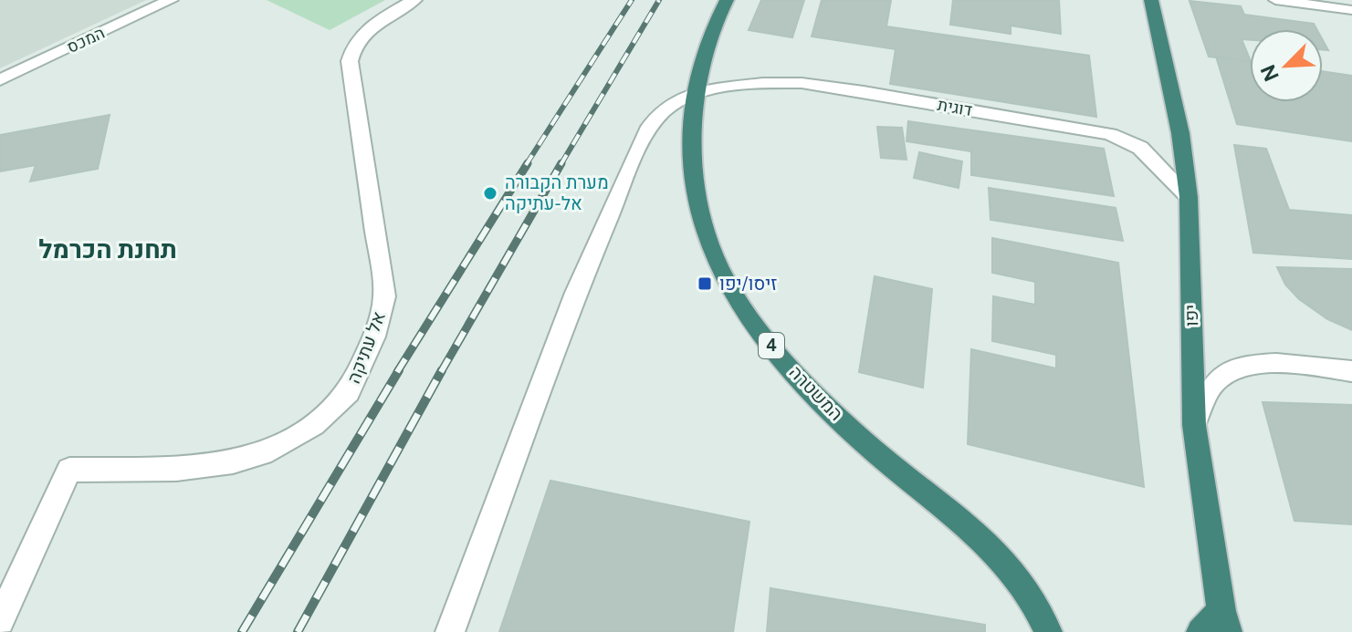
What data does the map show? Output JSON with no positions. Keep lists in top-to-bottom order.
{
  "streets": {
    "highway": ["יפו", "4", "המשטרה"],
    "street": ["המכס", "דוגית", "אל עתיקה"]
  },
  "crossings": [
    ["דוגית", "יפו"],
    ["דוגית", "המשטרה"],
    ["4", "המשטרה"]
  ],
  "districts": ["תחנת הכרמל"],
  "places": {
    "other": ["מערת הקבורה אל-עתיקה"],
    "transit": ["זיסו/יפו"]
  },
  "north": "bottom left"
}
